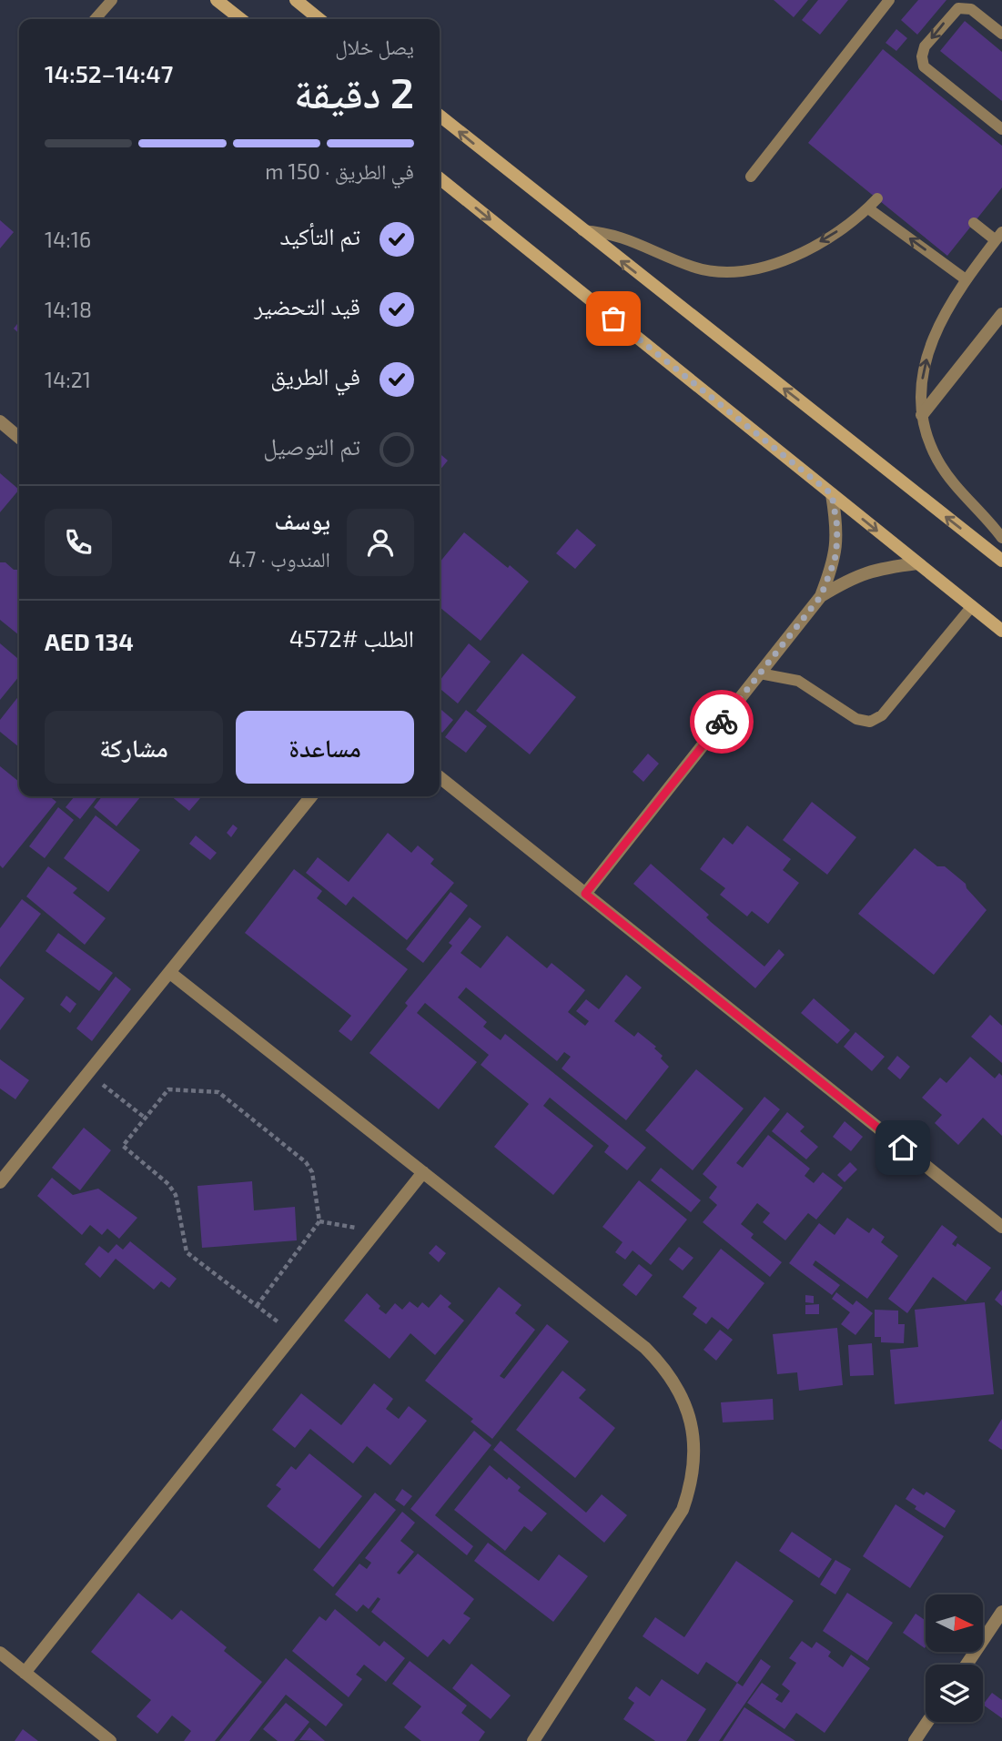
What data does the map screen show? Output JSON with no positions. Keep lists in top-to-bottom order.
{
  "north": "right",
  "page": {
    "heading": ["2 دقيقة", "يصل خلال", "14:47–14:52"],
    "panel": [
      "يوسف",
      "المندوب · 4.7",
      "الطلب #4572",
      "AED 134"
    ],
    "bar": "في الطريق · 150 m",
    "list": [
      ["تم التأكيد", "14:16"],
      ["قيد التحضير", "14:18"],
      ["في الطريق", "14:21"],
      "تم التوصيل"
    ],
    "buttons": ["مساعدة", "مشاركة"]
  }
}
